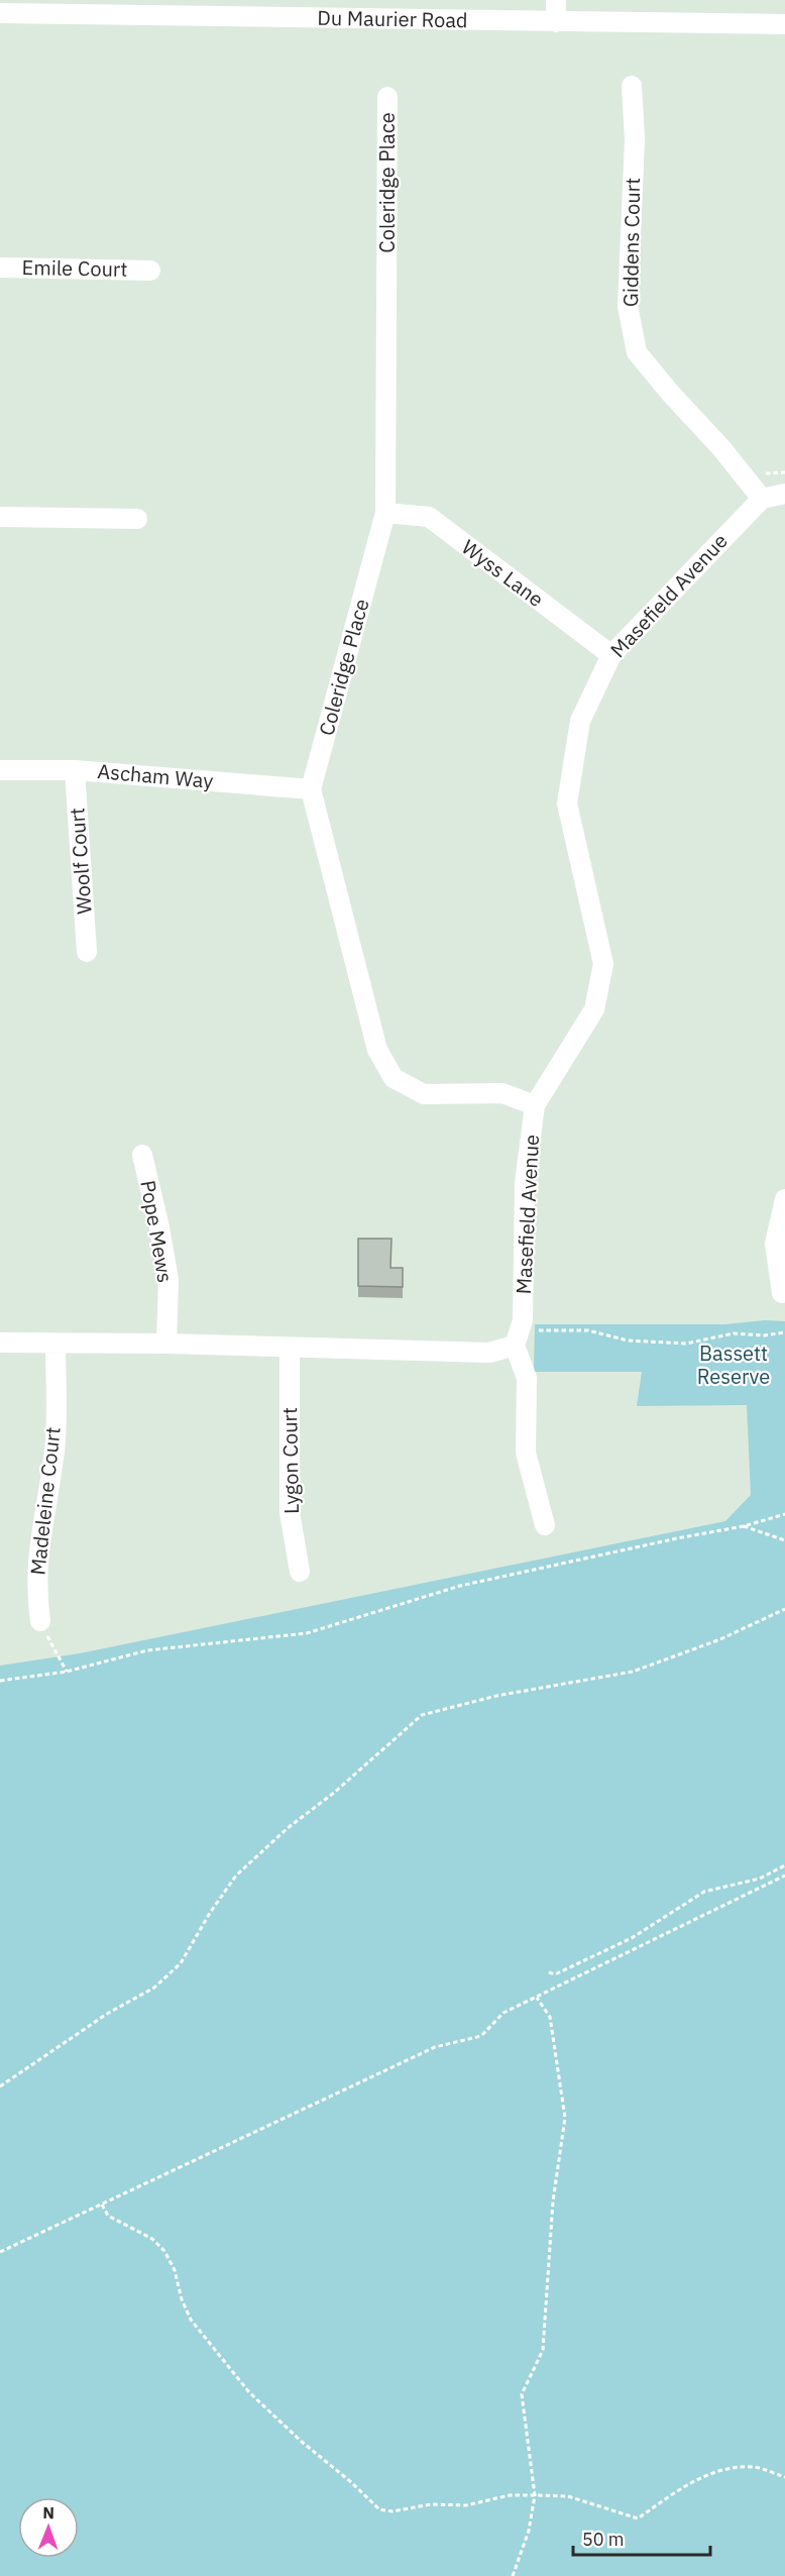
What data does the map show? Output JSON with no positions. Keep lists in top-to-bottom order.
{
  "streets": {
    "street": [
      "Du Maurier Road",
      "Coleridge Place",
      "Giddens Court",
      "Emile Court",
      "Wyss Lane",
      "Masefield Avenue",
      "Ascham Way",
      "Woolf Court",
      "Pope Mews",
      "Lygon Court",
      "Madeleine Court"
    ]
  },
  "crossings": [
    ["Coleridge Place", "Wyss Lane"],
    ["Coleridge Place", "Masefield Avenue"],
    ["Coleridge Place", "Ascham Way"],
    ["Giddens Court", "Masefield Avenue"],
    ["Wyss Lane", "Masefield Avenue"],
    ["Ascham Way", "Woolf Court"]
  ],
  "parks": ["Bassett Reserve"],
  "scale_bar": "50 m",
  "north": "top"
}
